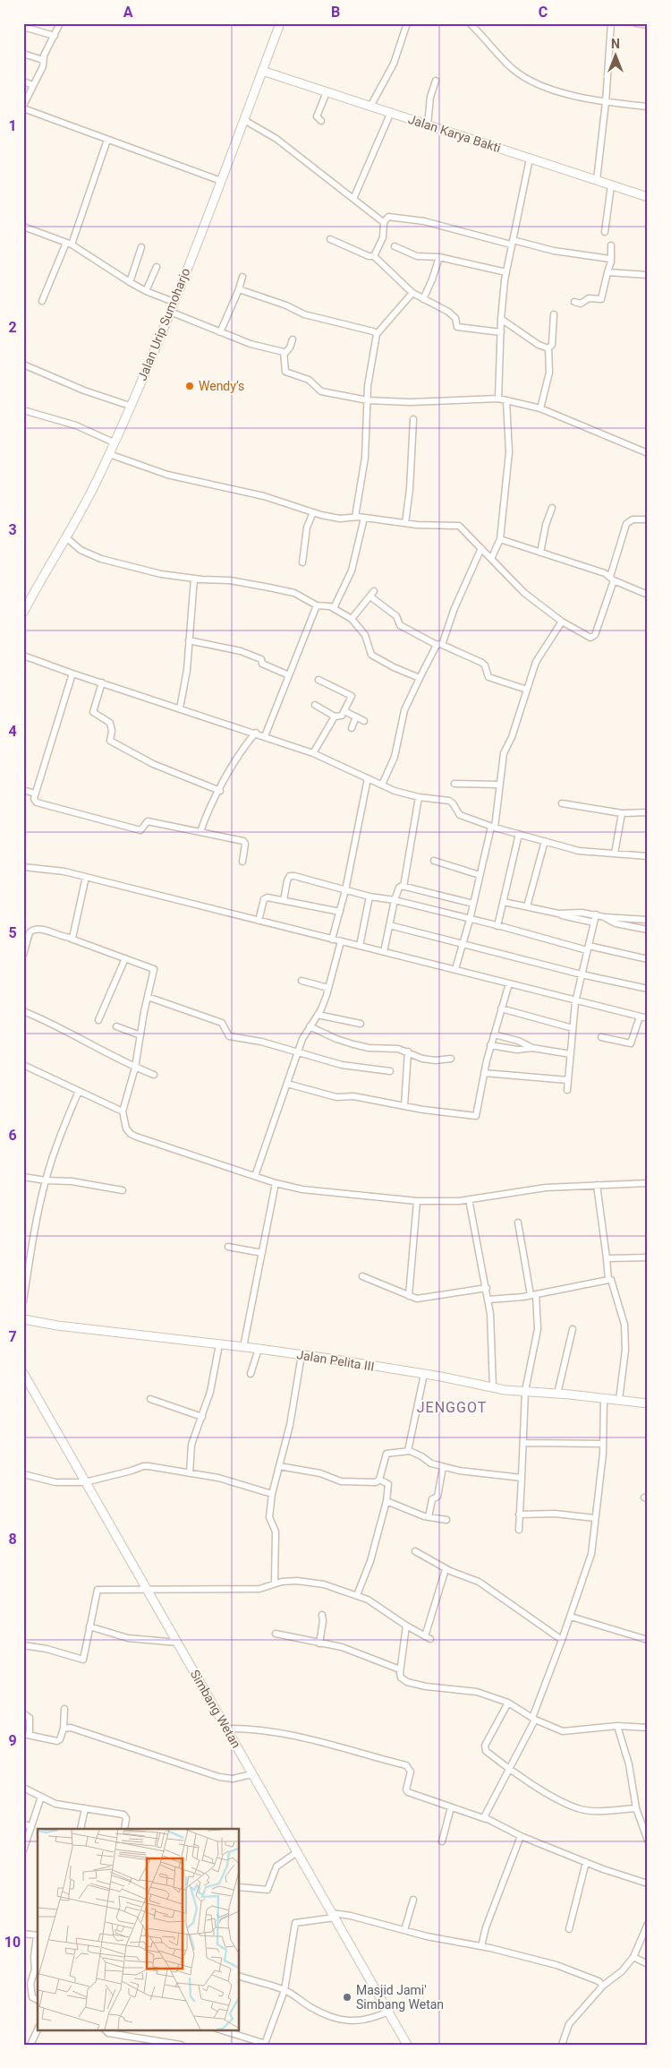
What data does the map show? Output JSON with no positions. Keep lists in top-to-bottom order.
{
  "streets": {
    "street": [
      "Jalan Karya Bakti",
      "Jalan Urip Sumoharjo",
      "Jalan Pelita III",
      "Simbang Wetan"
    ]
  },
  "crossings": [
    ["Jalan Karya Bakti", "Jalan Urip Sumoharjo"]
  ],
  "districts": ["JENGGOT"],
  "places": ["Wendy’s", "Masjid Jami' Simbang Wetan"],
  "north": "top",
  "grid": {
    "columns": ["A", "B", "C"],
    "rows": [
      "1",
      "2",
      "3",
      "4",
      "5",
      "6",
      "7",
      "8",
      "9",
      "10"
    ]
  }
}
